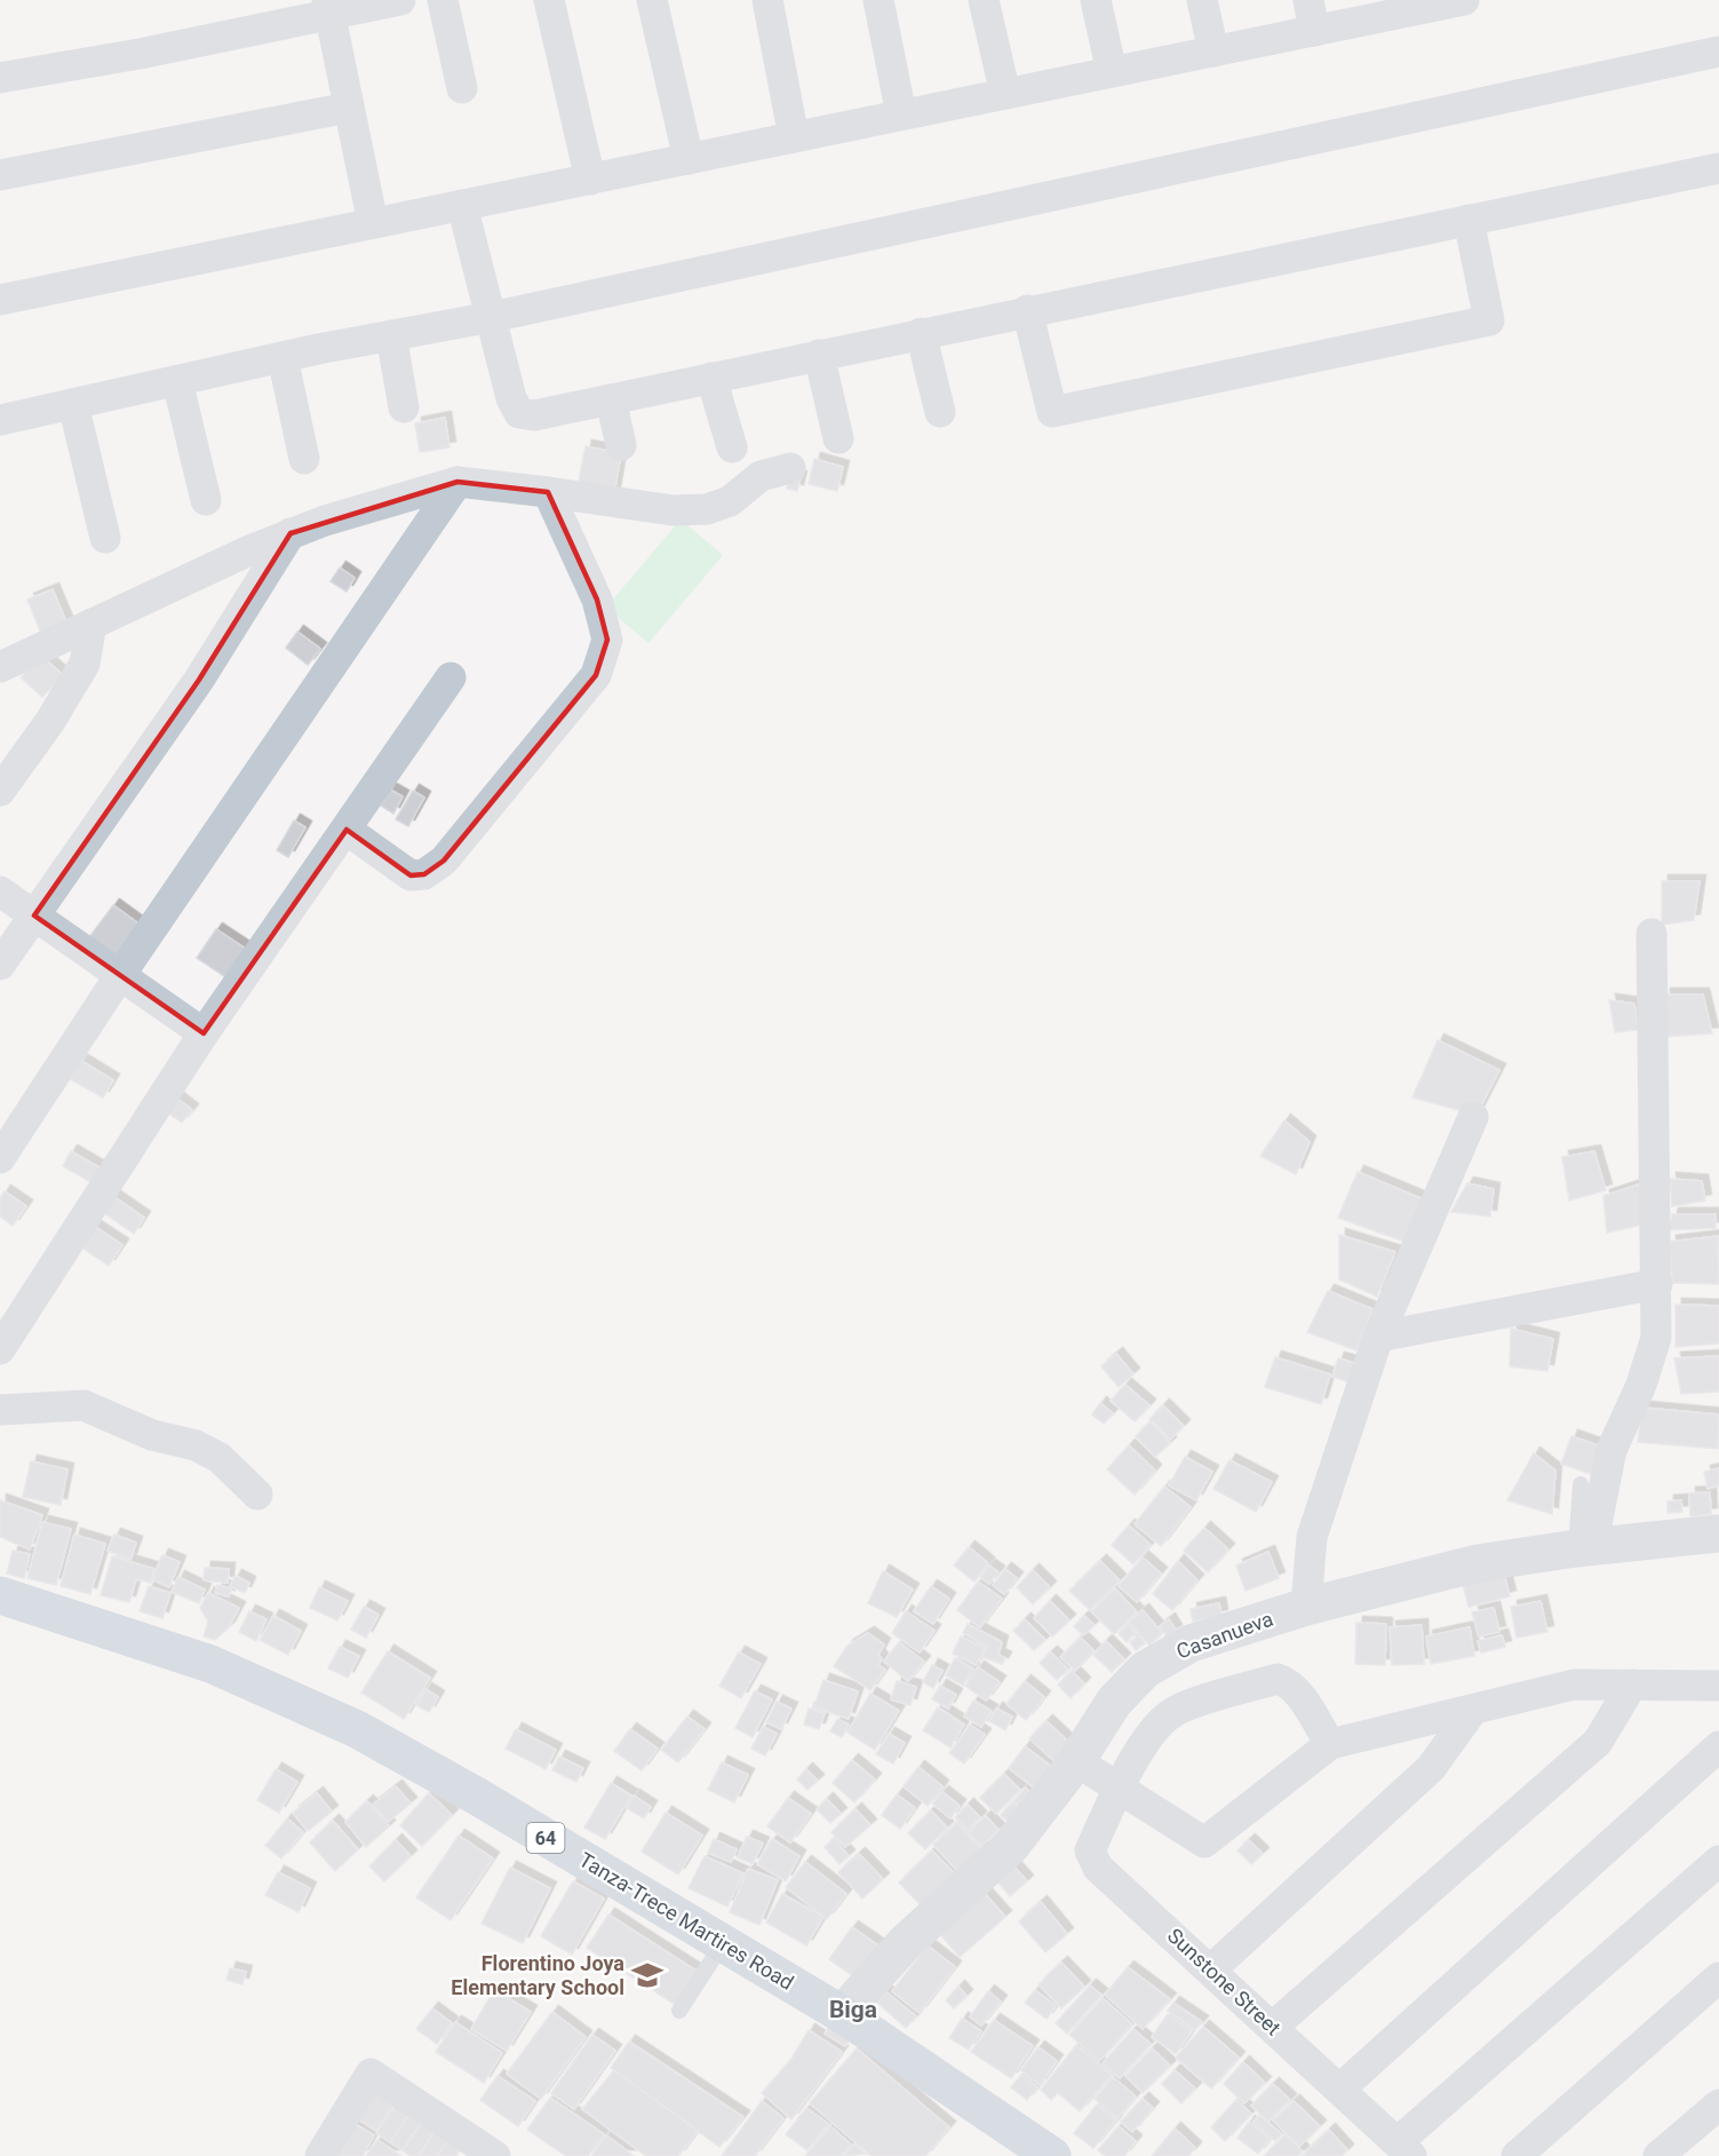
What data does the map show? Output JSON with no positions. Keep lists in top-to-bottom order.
{
  "streets": {
    "main road": ["64", "Tanza-Trece Martires Road"],
    "street": ["Casanueva", "Sunstone Street"]
  },
  "crossings": [
    ["Casanueva", "Tanza-Trece Martires Road"]
  ],
  "districts": ["Biga"],
  "places": {
    "school or university": ["Florentino Joya Elementary School"]
  }
}
